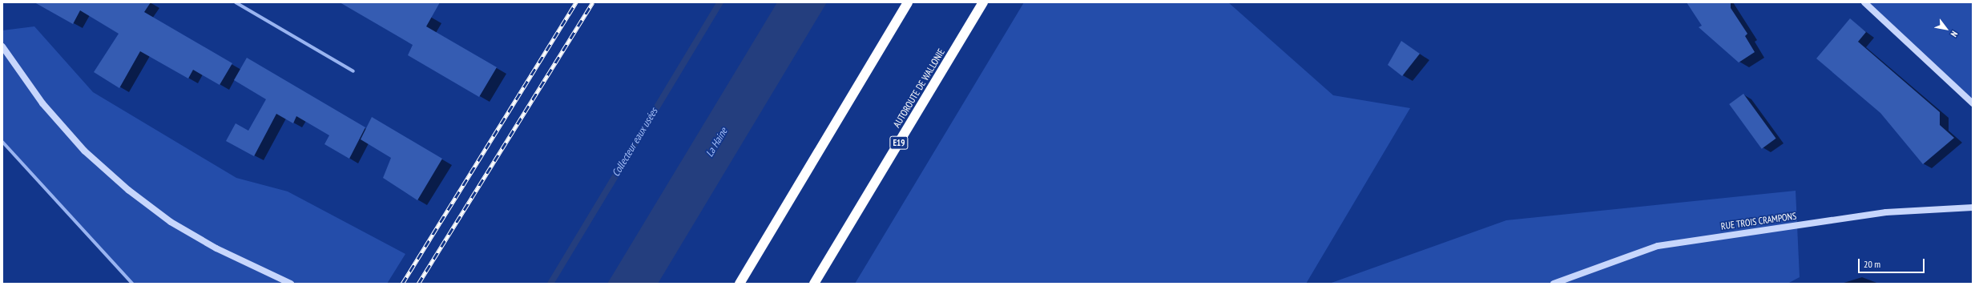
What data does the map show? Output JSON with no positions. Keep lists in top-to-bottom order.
{
  "streets": {
    "highway": ["AUTOROUTE DE WALLONIE", "E19"],
    "street": ["RUE TROIS CRAMPONS"]
  },
  "water": ["Collecteur eaux usées", "La Haine"],
  "scale_bar": "20 m",
  "north": "bottom right"
}
